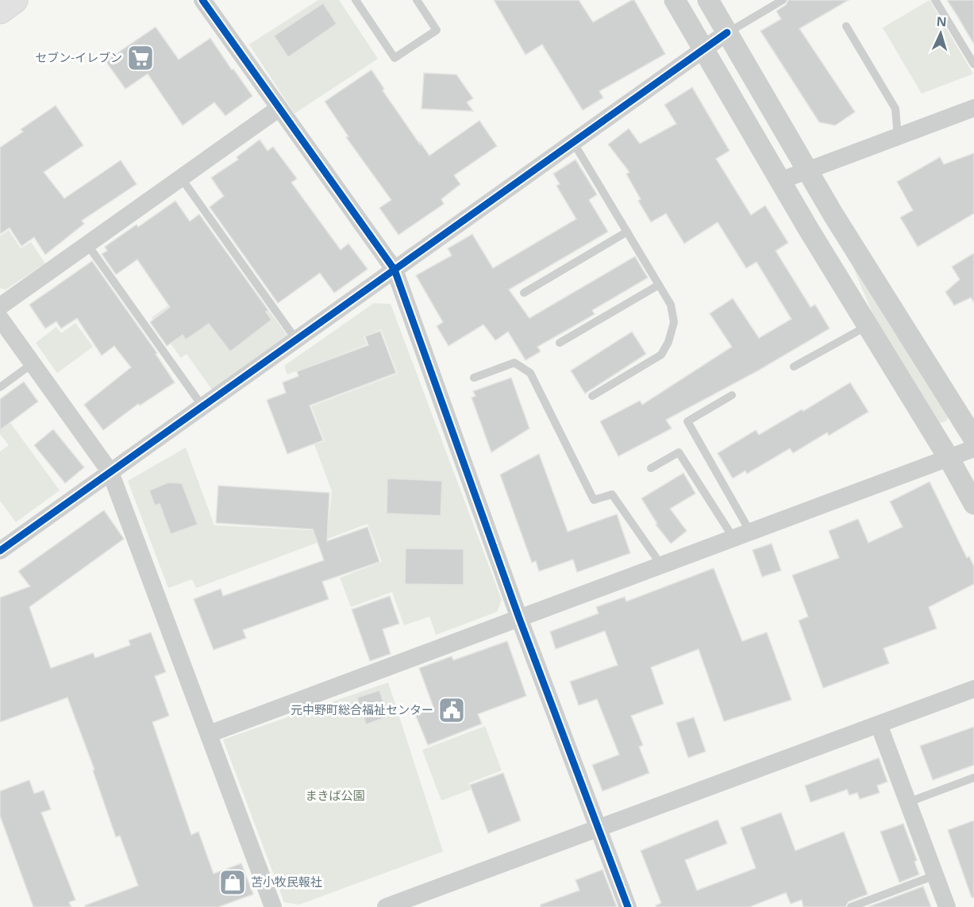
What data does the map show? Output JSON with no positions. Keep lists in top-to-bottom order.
{
  "parks": ["まきば公園"],
  "places": {
    "supermarket": ["セブン-イレブン"],
    "public building": ["元中野町総合福祉センター"],
    "shop": ["苫小牧民報社"]
  },
  "north": "top"
}
